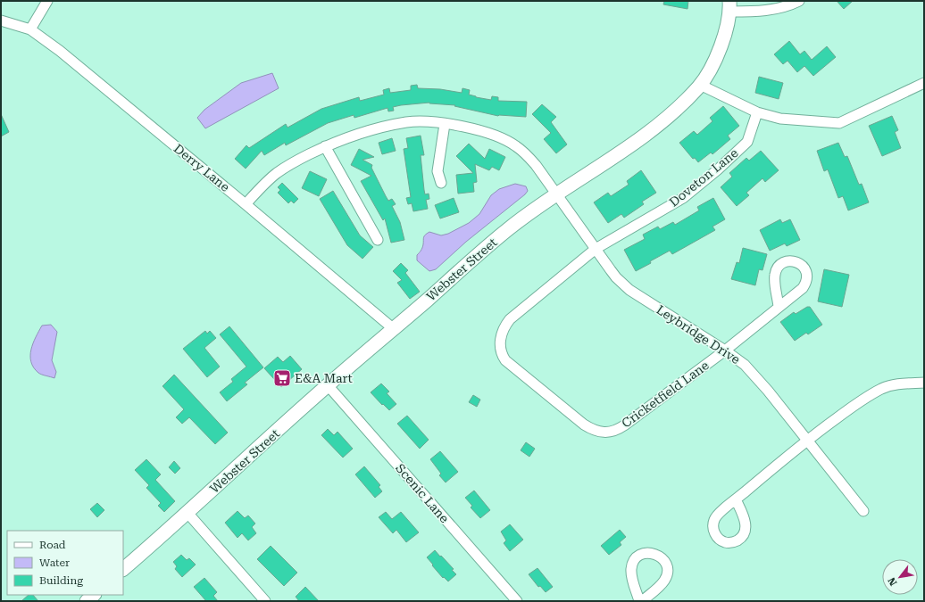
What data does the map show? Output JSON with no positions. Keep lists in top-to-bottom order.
{
  "streets": {
    "main road": ["Webster Street"],
    "street": [
      "Derry Lane",
      "Doveton Lane",
      "Leybridge Drive",
      "Cricketfield Lane",
      "Scenic Lane"
    ]
  },
  "crossings": [
    ["Derry Lane", "Webster Street"],
    ["Derry Lane", "Leybridge Drive"],
    ["Doveton Lane", "Leybridge Drive"],
    ["Doveton Lane", "Cricketfield Lane"],
    ["Webster Street", "Leybridge Drive"],
    ["Webster Street", "Scenic Lane"],
    ["Leybridge Drive", "Cricketfield Lane"]
  ],
  "places": {
    "supermarket": ["E&A Mart"]
  },
  "legend": ["Road", "Water", "Building"],
  "north": "bottom left"
}
